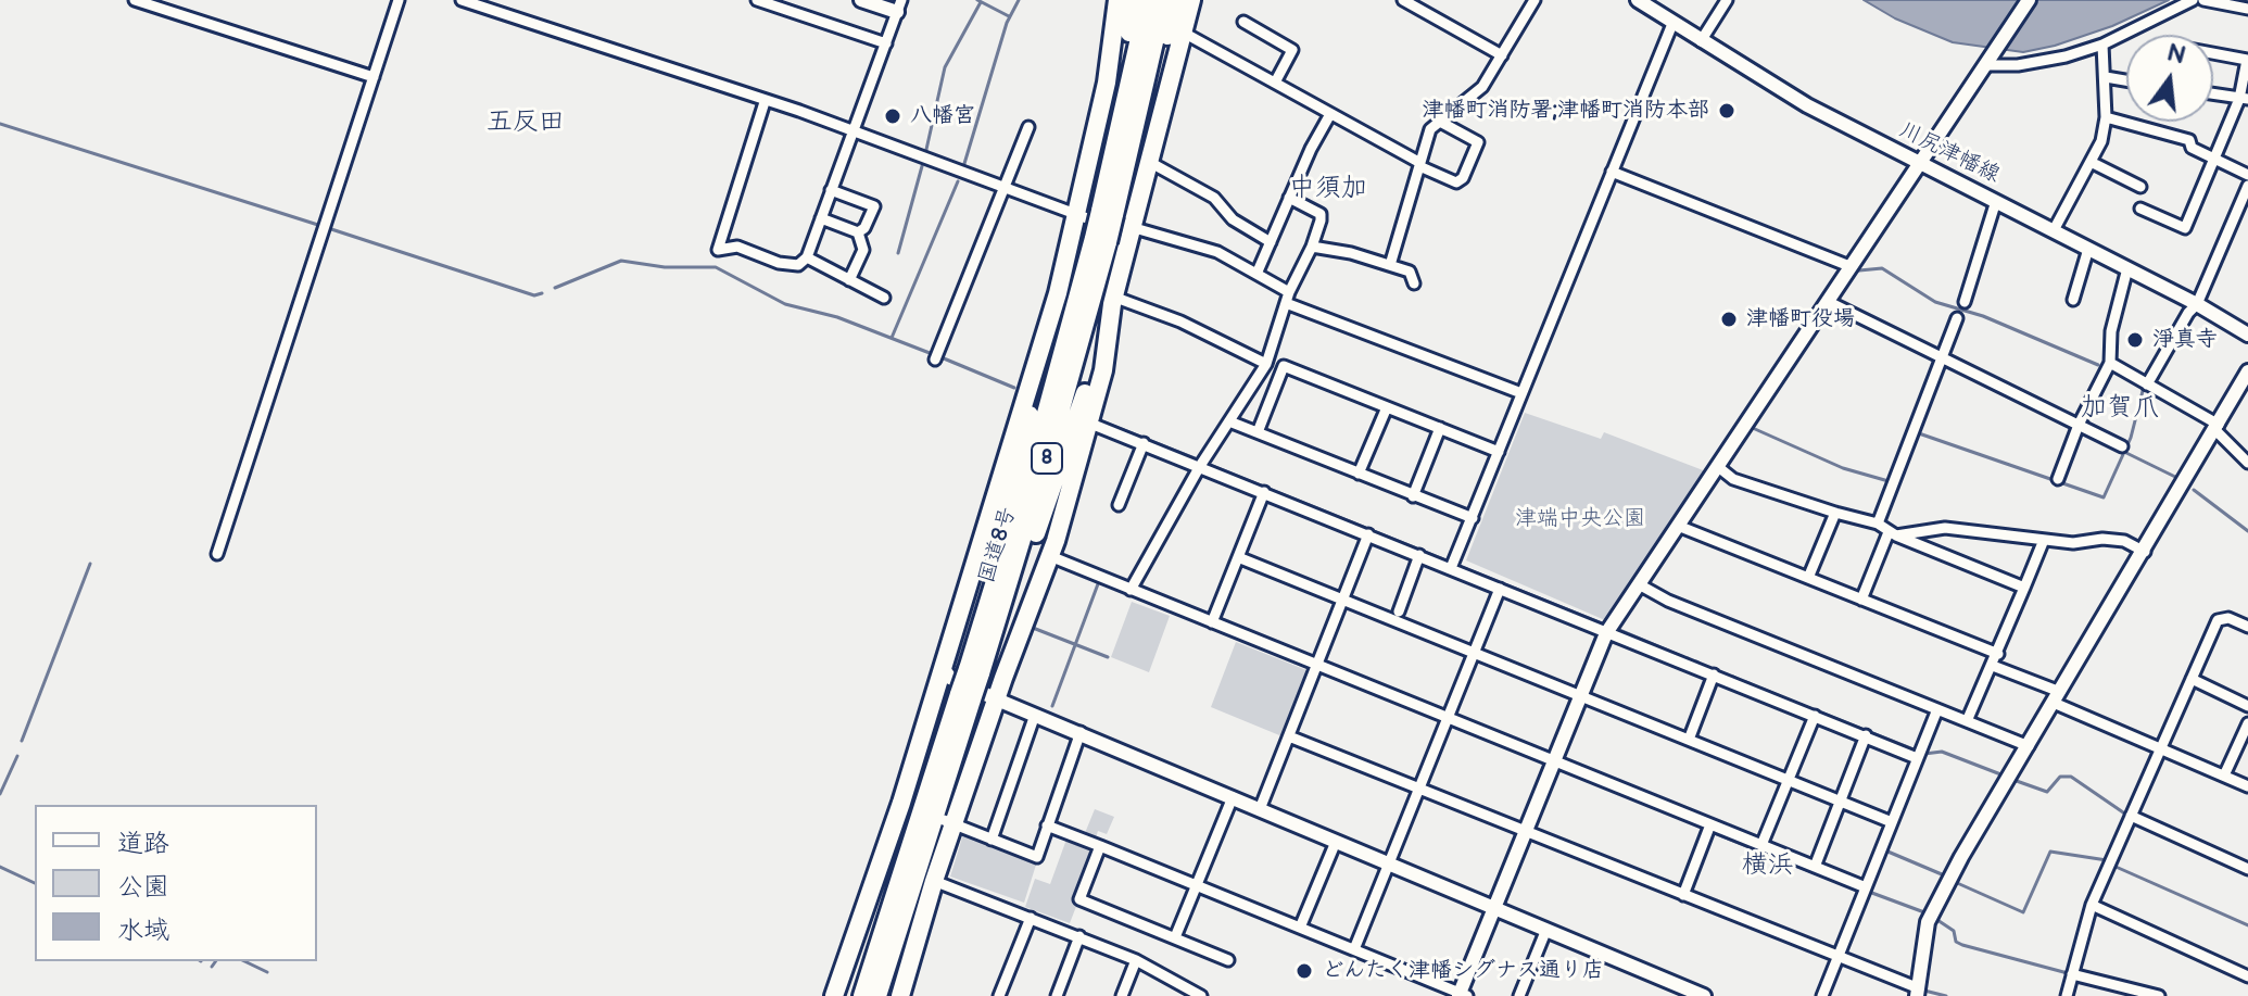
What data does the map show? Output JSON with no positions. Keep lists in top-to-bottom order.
{
  "streets": {
    "highway": ["8", "国道8号"],
    "street": ["川尻津幡線"]
  },
  "crossings": [
    ["8", "国道8号"]
  ],
  "districts": [
    "五反田",
    "中須加",
    "加賀爪",
    "横浜"
  ],
  "parks": ["津端中央公園"],
  "places": [
    "津幡町消防署;津幡町消防本部",
    "八幡宮",
    "津幡町役場",
    "淨真寺",
    "どんたく津幡シグナス通り店"
  ],
  "legend": ["道路", "公園", "水域"],
  "north": "top"
}
